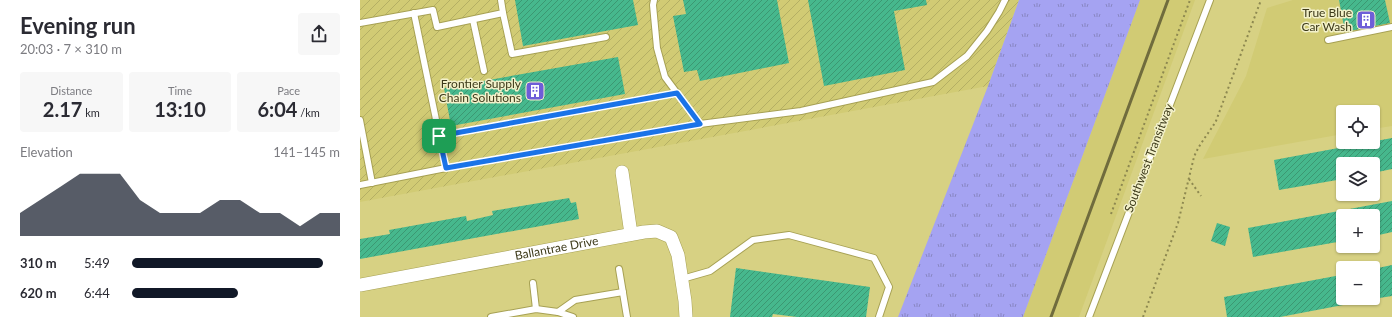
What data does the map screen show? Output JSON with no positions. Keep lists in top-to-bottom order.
{
  "streets": {
    "street": ["Ballantrae Drive"],
    "lane": ["Southwest Transitway"]
  },
  "places": {
    "building": ["True Blue Car Wash", "Frontier Supply Chain Solutions"]
  },
  "page": {
    "heading": ["Evening run", "20:03 · 7 × 310 m"],
    "stats": [
      ["Distance", "2.17 km"],
      ["Time", "13:10"],
      ["Pace", "6:04 /km"]
    ],
    "map_buttons": ["+", "−"],
    "chart": ["Elevation", "141–145 m"],
    "list": [
      {
        "name": "310 m",
        "note": "5:49"
      },
      {
        "name": "620 m",
        "note": "6:44"
      }
    ]
  }
}
